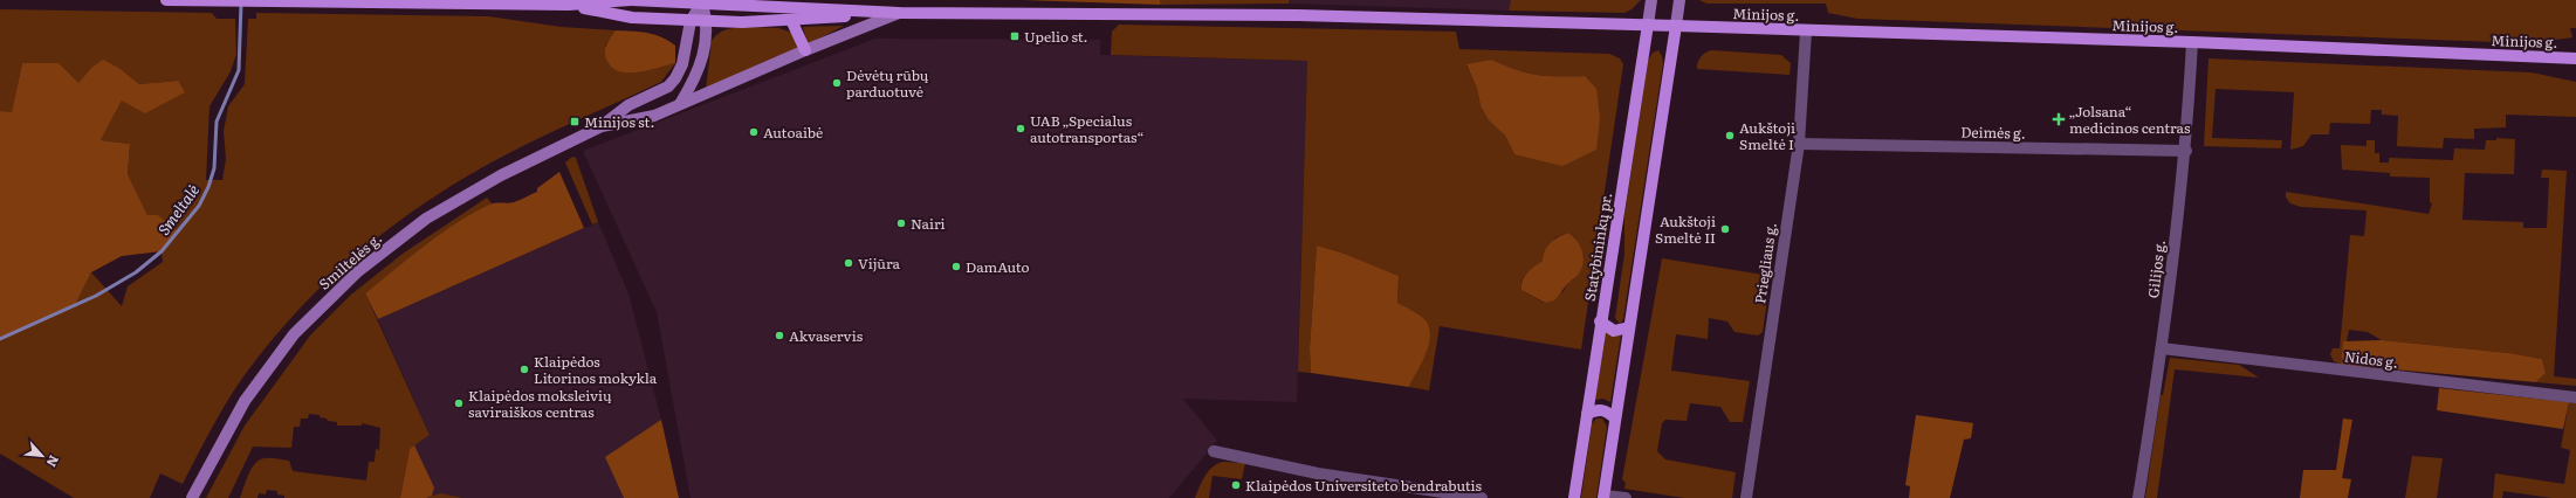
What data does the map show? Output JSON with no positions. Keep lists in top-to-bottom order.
{
  "streets": {
    "main road": ["Minijos g.", "Statybininkų pr."],
    "street": [
      "Deimės g.",
      "Smiltelės g.",
      "Priegliaus g.",
      "Gilijos g.",
      "Nidos g."
    ]
  },
  "crossings": [
    ["Minijos g.", "Statybininkų pr."],
    ["Minijos g.", "Priegliaus g."],
    ["Minijos g.", "Gilijos g."],
    ["Deimės g.", "Priegliaus g."],
    ["Deimės g.", "Gilijos g."],
    ["Gilijos g.", "Nidos g."]
  ],
  "water": ["Smeltalė"],
  "places": {
    "transit": ["Upelio st.", "Minijos st."],
    "other": [
      "Dėvėtų rūbų parduotuvė",
      "UAB „Specialus autotransportas“",
      "Autoaibė",
      "Aukštoji Smeltė I",
      "Nairi",
      "Aukštoji Smeltė II",
      "Vijūra",
      "DamAuto",
      "Akvaservis",
      "Klaipėdos Litorinos mokykla",
      "Klaipėdos moksleivių saviraiškos centras",
      "Klaipėdos Universiteto bendrabutis"
    ],
    "health": ["„Jolsana“ medicinos centras"]
  },
  "north": "bottom right"
}
